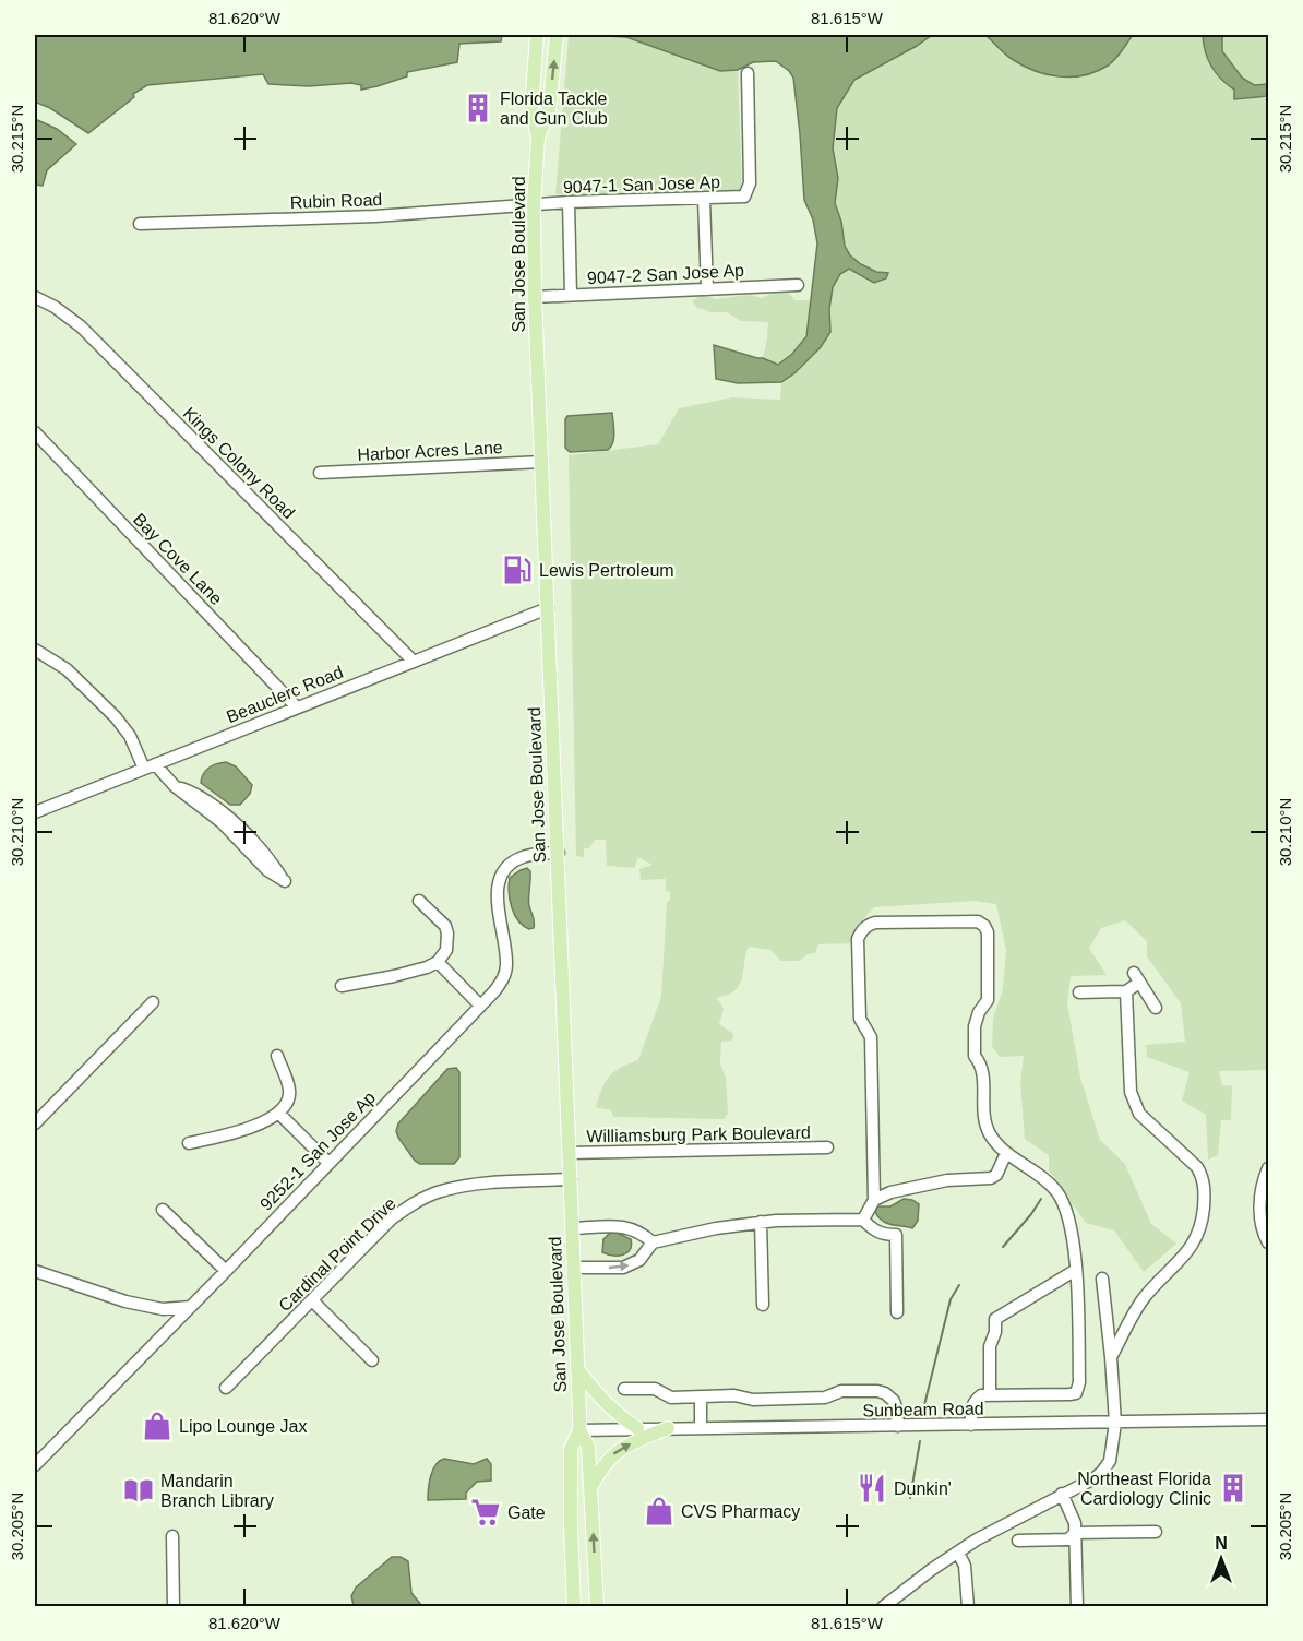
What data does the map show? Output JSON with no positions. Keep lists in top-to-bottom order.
{
  "streets": {
    "main road": ["San Jose Boulevard"],
    "street": [
      "9047-1 San Jose Ap",
      "Rubin Road",
      "9047-2 San Jose Ap",
      "Harbor Acres Lane",
      "Kings Colony Road",
      "Bay Cove Lane",
      "Beauclerc Road",
      "Williamsburg Park Boulevard",
      "9252-1 San Jose Ap",
      "Cardinal Point Drive",
      "Sunbeam Road"
    ]
  },
  "crossings": [
    ["9047-1 San Jose Ap", "Rubin Road"],
    ["9047-1 San Jose Ap", "San Jose Boulevard"],
    ["Rubin Road", "San Jose Boulevard"],
    ["San Jose Boulevard", "9047-2 San Jose Ap"],
    ["San Jose Boulevard", "Harbor Acres Lane"],
    ["San Jose Boulevard", "Beauclerc Road"],
    ["San Jose Boulevard", "Williamsburg Park Boulevard"],
    ["San Jose Boulevard", "9252-1 San Jose Ap"],
    ["San Jose Boulevard", "Cardinal Point Drive"],
    ["San Jose Boulevard", "Sunbeam Road"],
    ["Kings Colony Road", "Beauclerc Road"],
    ["Bay Cove Lane", "Beauclerc Road"]
  ],
  "places": {
    "building": ["Florida Tackle and Gun Club", "Northeast Florida Cardiology Clinic"],
    "fuel station": ["Lewis Pertroleum"],
    "shop": ["Lipo Lounge Jax", "CVS Pharmacy"],
    "restaurant": ["Dunkin'"],
    "library": ["Mandarin Branch Library"],
    "supermarket": ["Gate"]
  },
  "north": "top",
  "coordinates": [
    "81.620°W",
    "81.615°W",
    "30.215°N",
    "30.210°N",
    "30.205°N"
  ]
}
